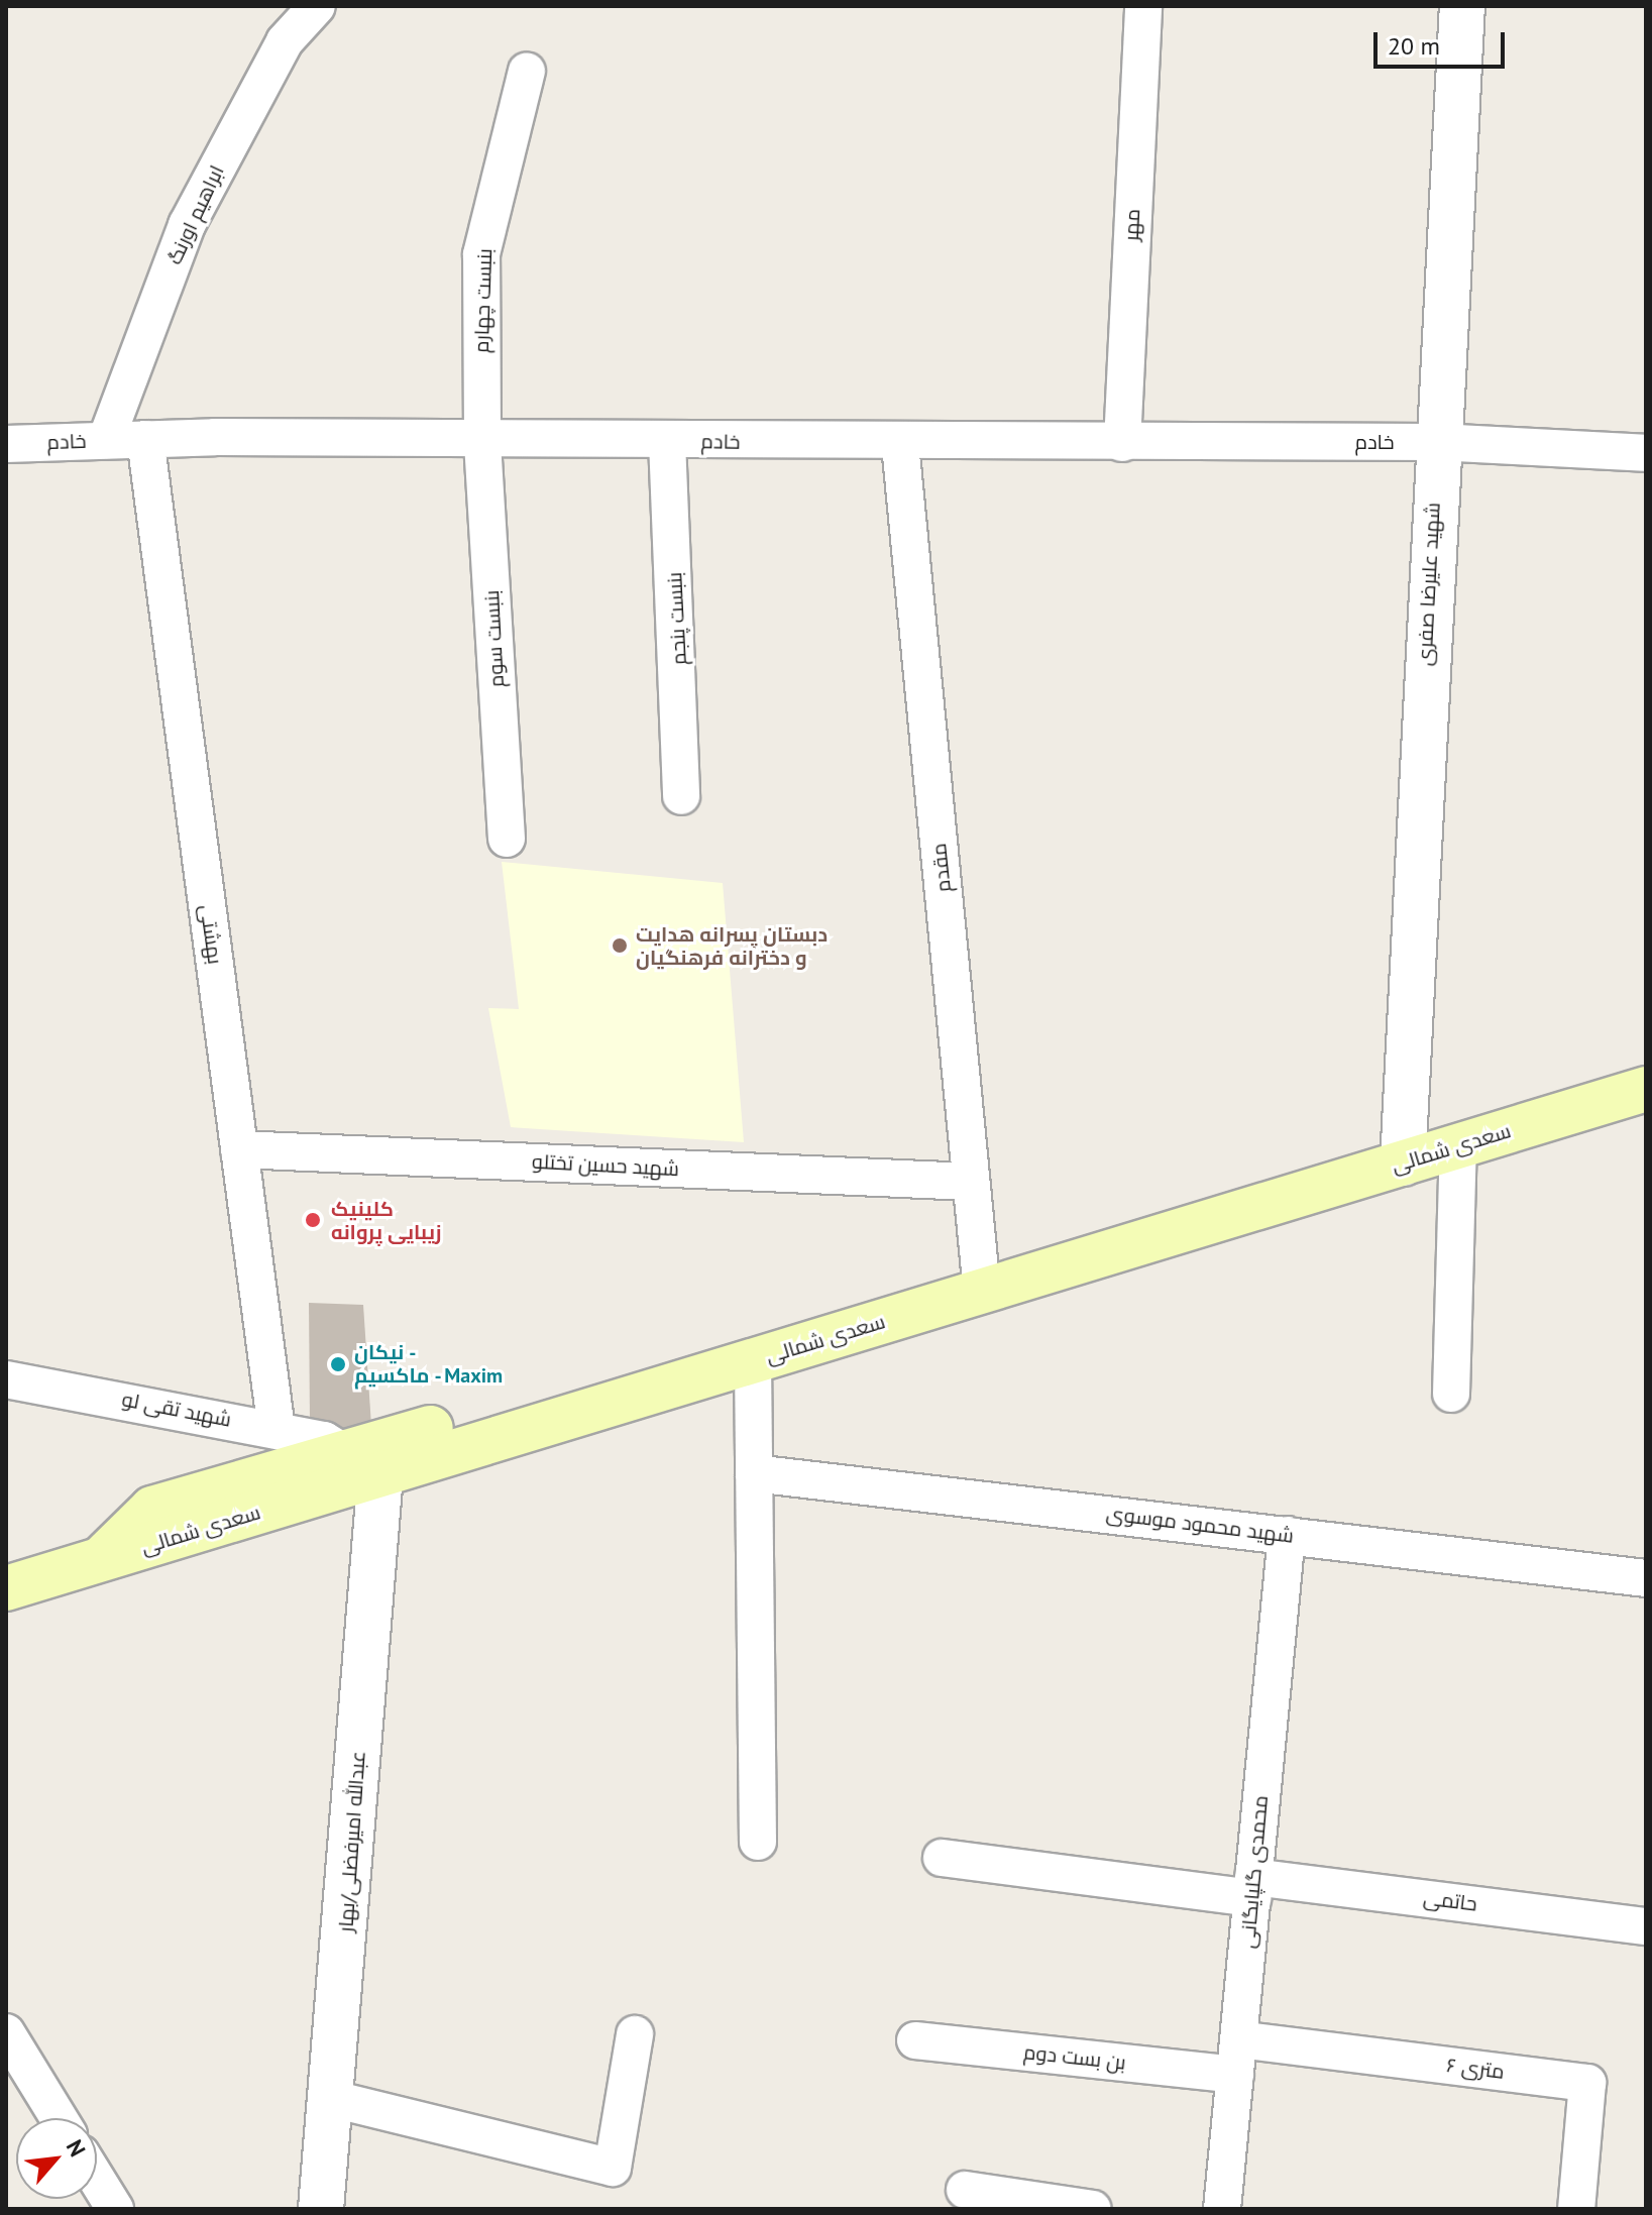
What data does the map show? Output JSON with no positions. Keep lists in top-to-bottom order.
{
  "streets": {
    "main road": ["سعدی شمالی"],
    "street": [
      "ابراهیم اورنگ",
      "مهر",
      "بنبست چهارم",
      "خادم",
      "شهید علیرضا صفری",
      "بنبست پنجم",
      "بنبست سوم",
      "مقدم",
      "بهشتی",
      "شهید حسین تختلو",
      "شهید تقی لو",
      "شهید محمود موسوی",
      "عبدالله امیرفضلی/بهار",
      "محمدی گلپایگانی",
      "حاتمی",
      "بن بست دوم",
      "۶ متری"
    ]
  },
  "crossings": [
    ["ابراهیم اورنگ", "خادم"],
    ["مهر", "خادم"],
    ["بنبست چهارم", "خادم"],
    ["بنبست چهارم", "بنبست سوم"],
    ["خادم", "شهید علیرضا صفری"],
    ["خادم", "بنبست پنجم"],
    ["خادم", "بنبست سوم"],
    ["خادم", "مقدم"],
    ["خادم", "بهشتی"],
    ["شهید علیرضا صفری", "سعدی شمالی"],
    ["مقدم", "سعدی شمالی"],
    ["مقدم", "شهید حسین تختلو"],
    ["بهشتی", "شهید حسین تختلو"],
    ["بهشتی", "شهید تقی لو"],
    ["سعدی شمالی", "شهید تقی لو"],
    ["سعدی شمالی", "عبدالله امیرفضلی/بهار"],
    ["شهید تقی لو", "عبدالله امیرفضلی/بهار"],
    ["شهید محمود موسوی", "محمدی گلپایگانی"],
    ["محمدی گلپایگانی", "حاتمی"],
    ["محمدی گلپایگانی", "بن بست دوم"],
    ["محمدی گلپایگانی", "۶ متری"]
  ],
  "places": ["دبستان پسرانه هدایت و دخترانه فرهنگیان", "کلینیک زیبایی پروانه", "نیکان - ماکسیم - Maxim"],
  "scale_bar": "20 m",
  "north": "top right"
}
